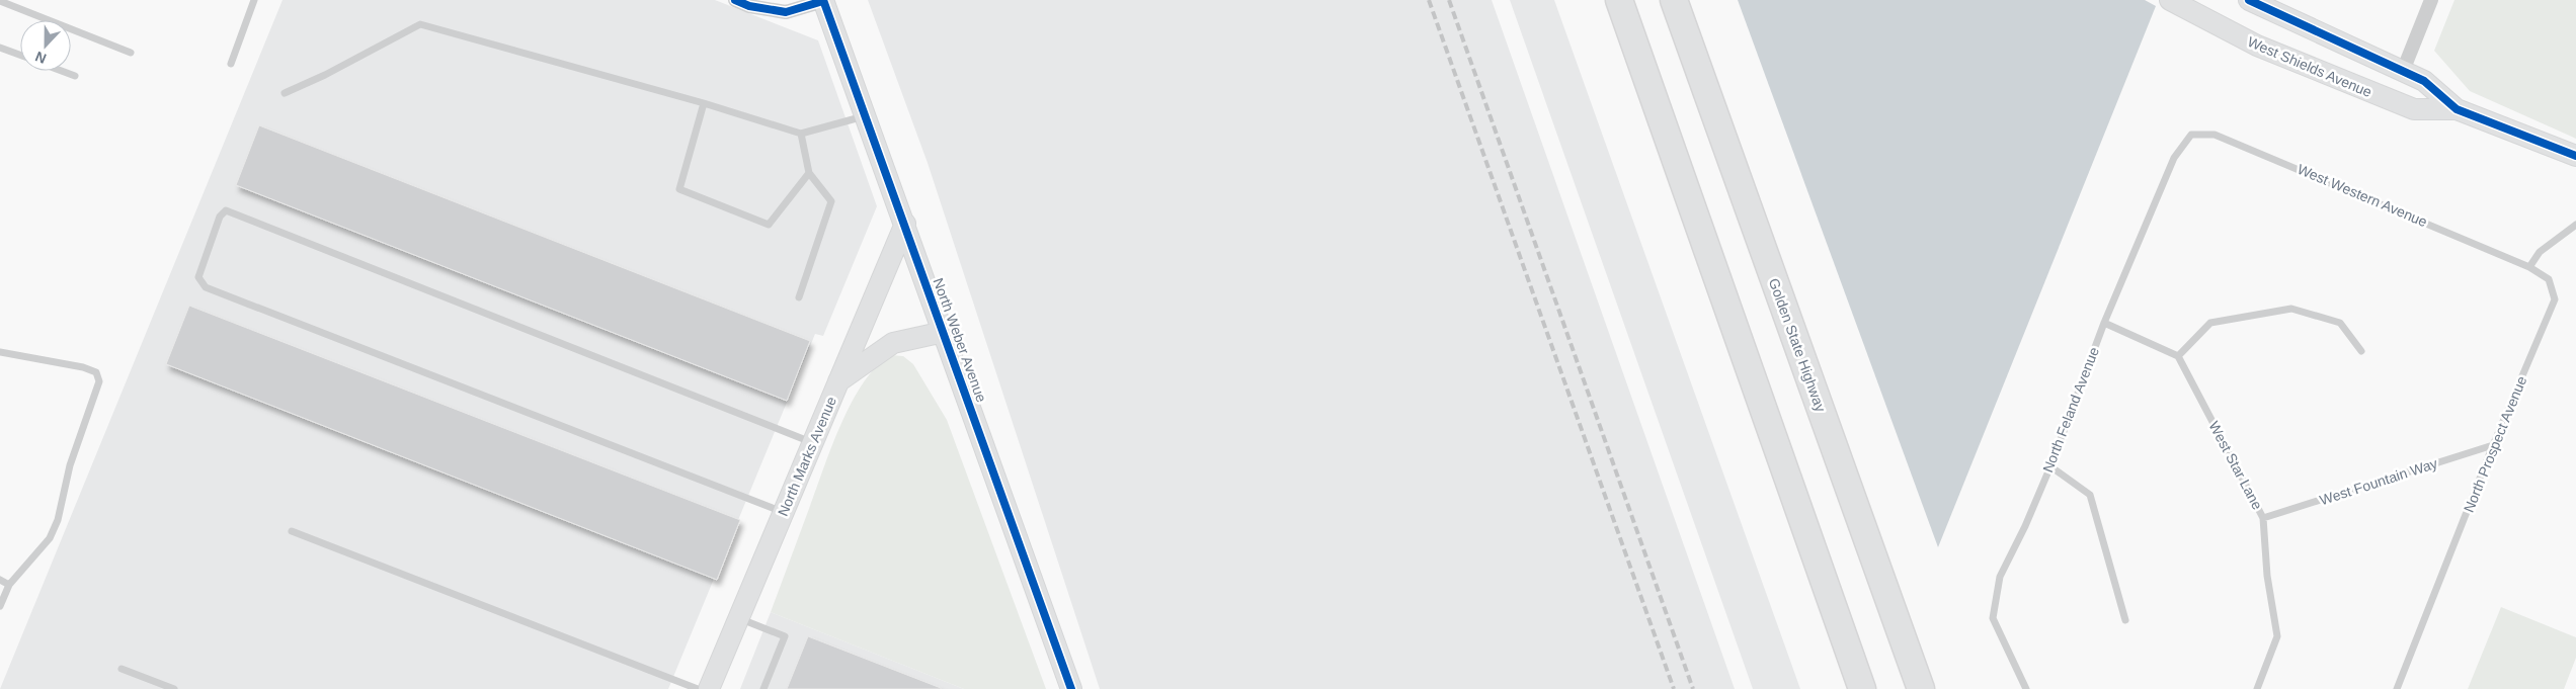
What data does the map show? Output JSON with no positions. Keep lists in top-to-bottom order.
{
  "streets": {
    "highway": ["Golden State Highway"],
    "main road": ["West Shields Avenue", "North Weber Avenue", "North Marks Avenue"],
    "lane": [
      "West Western Avenue",
      "North Feland Avenue",
      "North Prospect Avenue",
      "West Star Lane",
      "West Fountain Way"
    ]
  },
  "crossings": [
    ["West Western Avenue", "North Feland Avenue"],
    ["West Western Avenue", "North Prospect Avenue"],
    ["North Weber Avenue", "North Marks Avenue"],
    ["North Prospect Avenue", "West Fountain Way"],
    ["West Star Lane", "West Fountain Way"]
  ],
  "north": "bottom"
}
